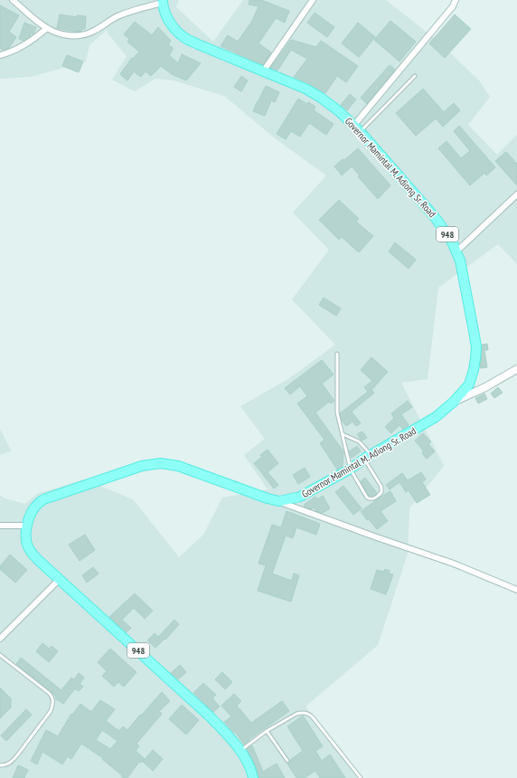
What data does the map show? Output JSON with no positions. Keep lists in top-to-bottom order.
{
  "streets": {
    "main road": ["Governor Mamintal M. Adiong Sr. Road", "948"]
  }
}
